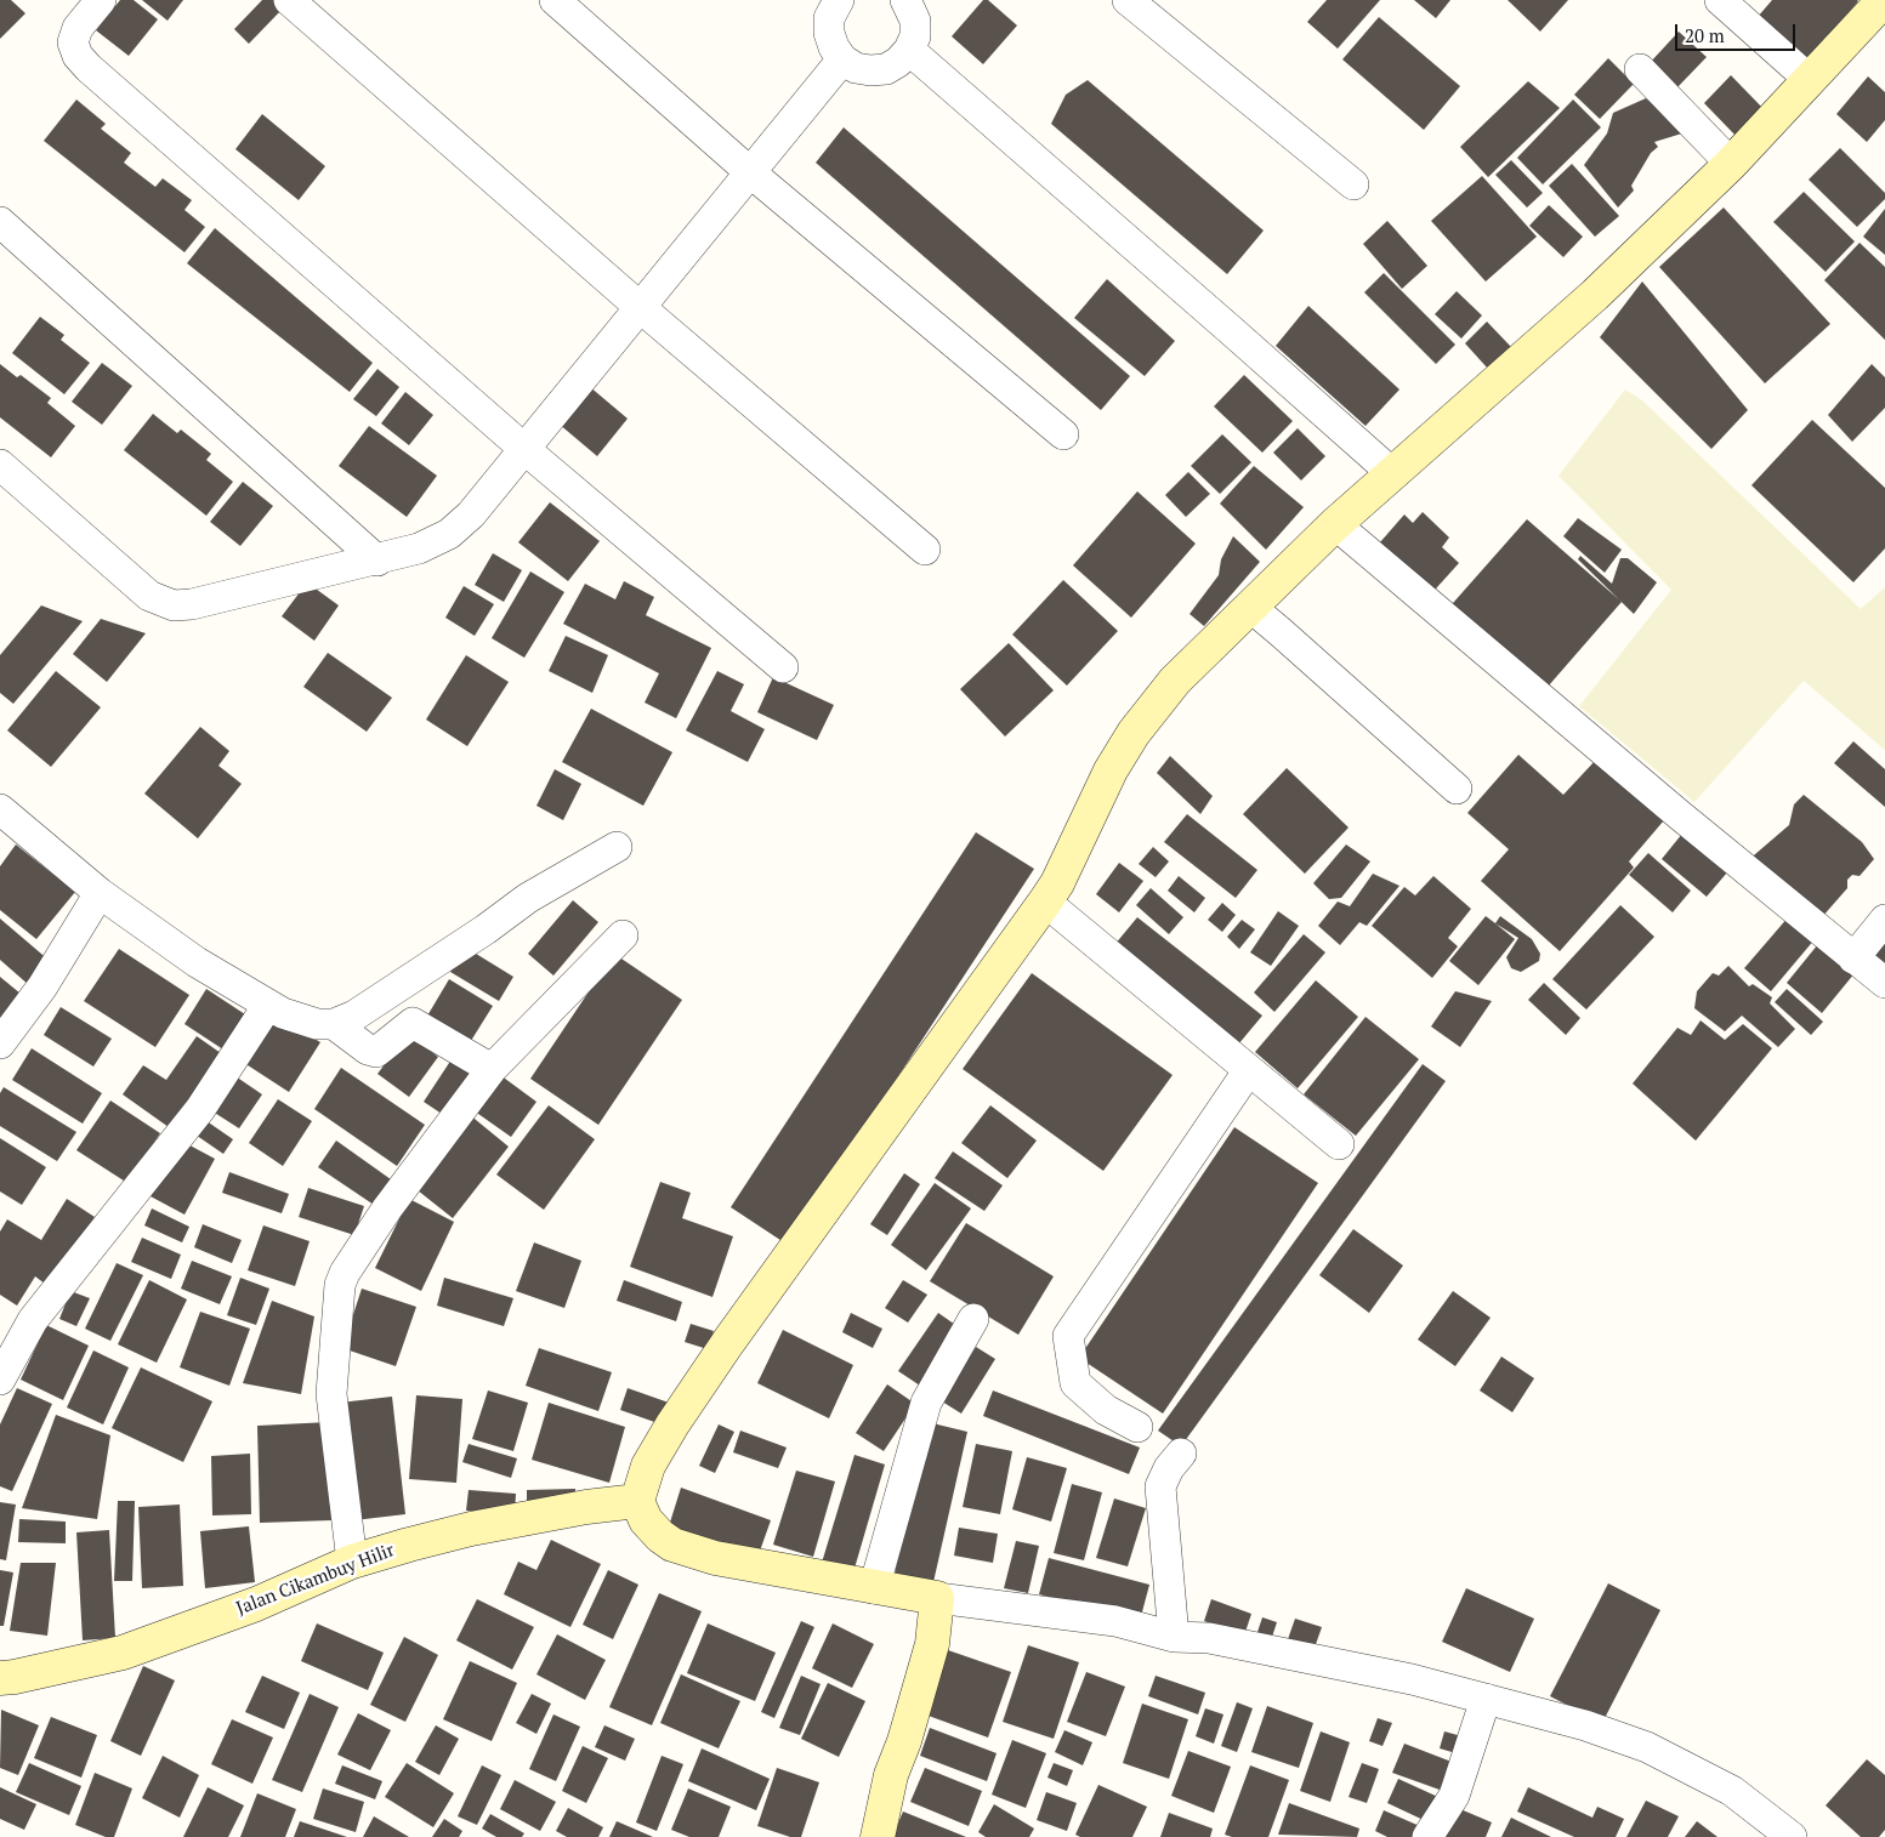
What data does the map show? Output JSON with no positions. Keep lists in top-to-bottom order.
{
  "streets": {
    "street": ["Jalan Cikambuy Hilir"]
  },
  "scale_bar": "20 m"
}
